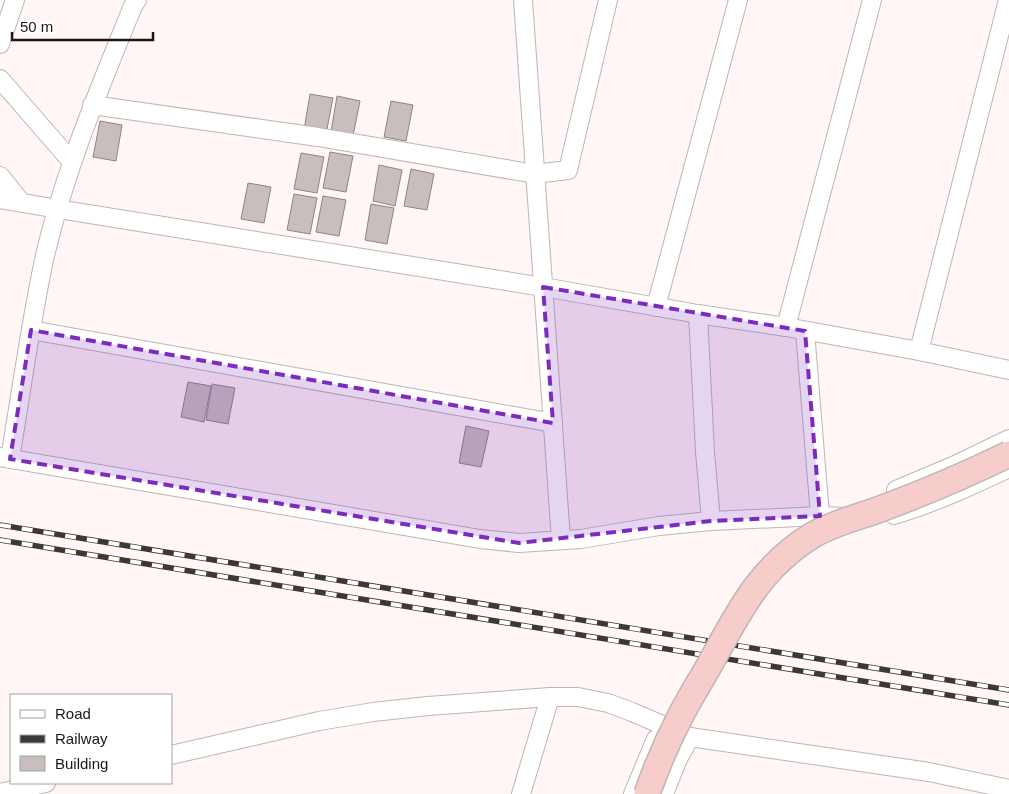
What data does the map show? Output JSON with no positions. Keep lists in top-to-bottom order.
{
  "legend": ["Road", "Railway", "Building"],
  "scale_bar": "50 m"
}
